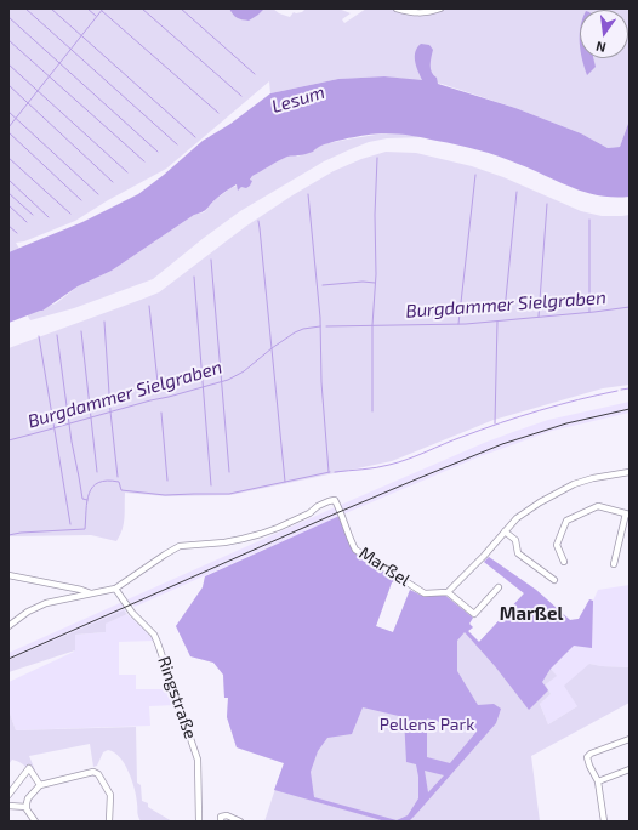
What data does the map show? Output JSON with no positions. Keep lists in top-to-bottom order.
{
  "streets": {
    "street": ["Marßel", "Ringstraße"]
  },
  "crossings": [
    ["Marßel", "Ringstraße"]
  ],
  "districts": ["Marßel"],
  "water": ["Lesum", "Burgdammer Sielgraben"],
  "parks": ["Pellens Park"],
  "north": "bottom"
}
